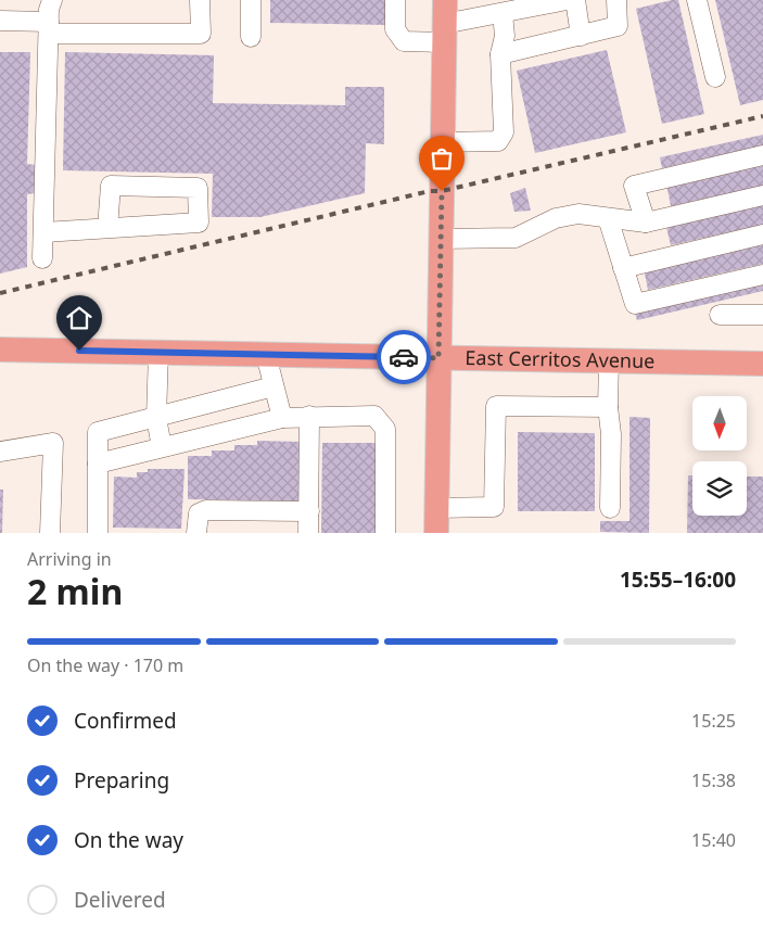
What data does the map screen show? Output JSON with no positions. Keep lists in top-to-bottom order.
{
  "streets": {
    "main road": ["East Cerritos Avenue"]
  },
  "north": "bottom",
  "page": {
    "heading": ["2 min", "Arriving in", "15:55–16:00"],
    "bar": "On the way · 170 m",
    "list": [
      ["Confirmed", "15:25"],
      ["Preparing", "15:38"],
      ["On the way", "15:40"],
      "Delivered"
    ]
  }
}
